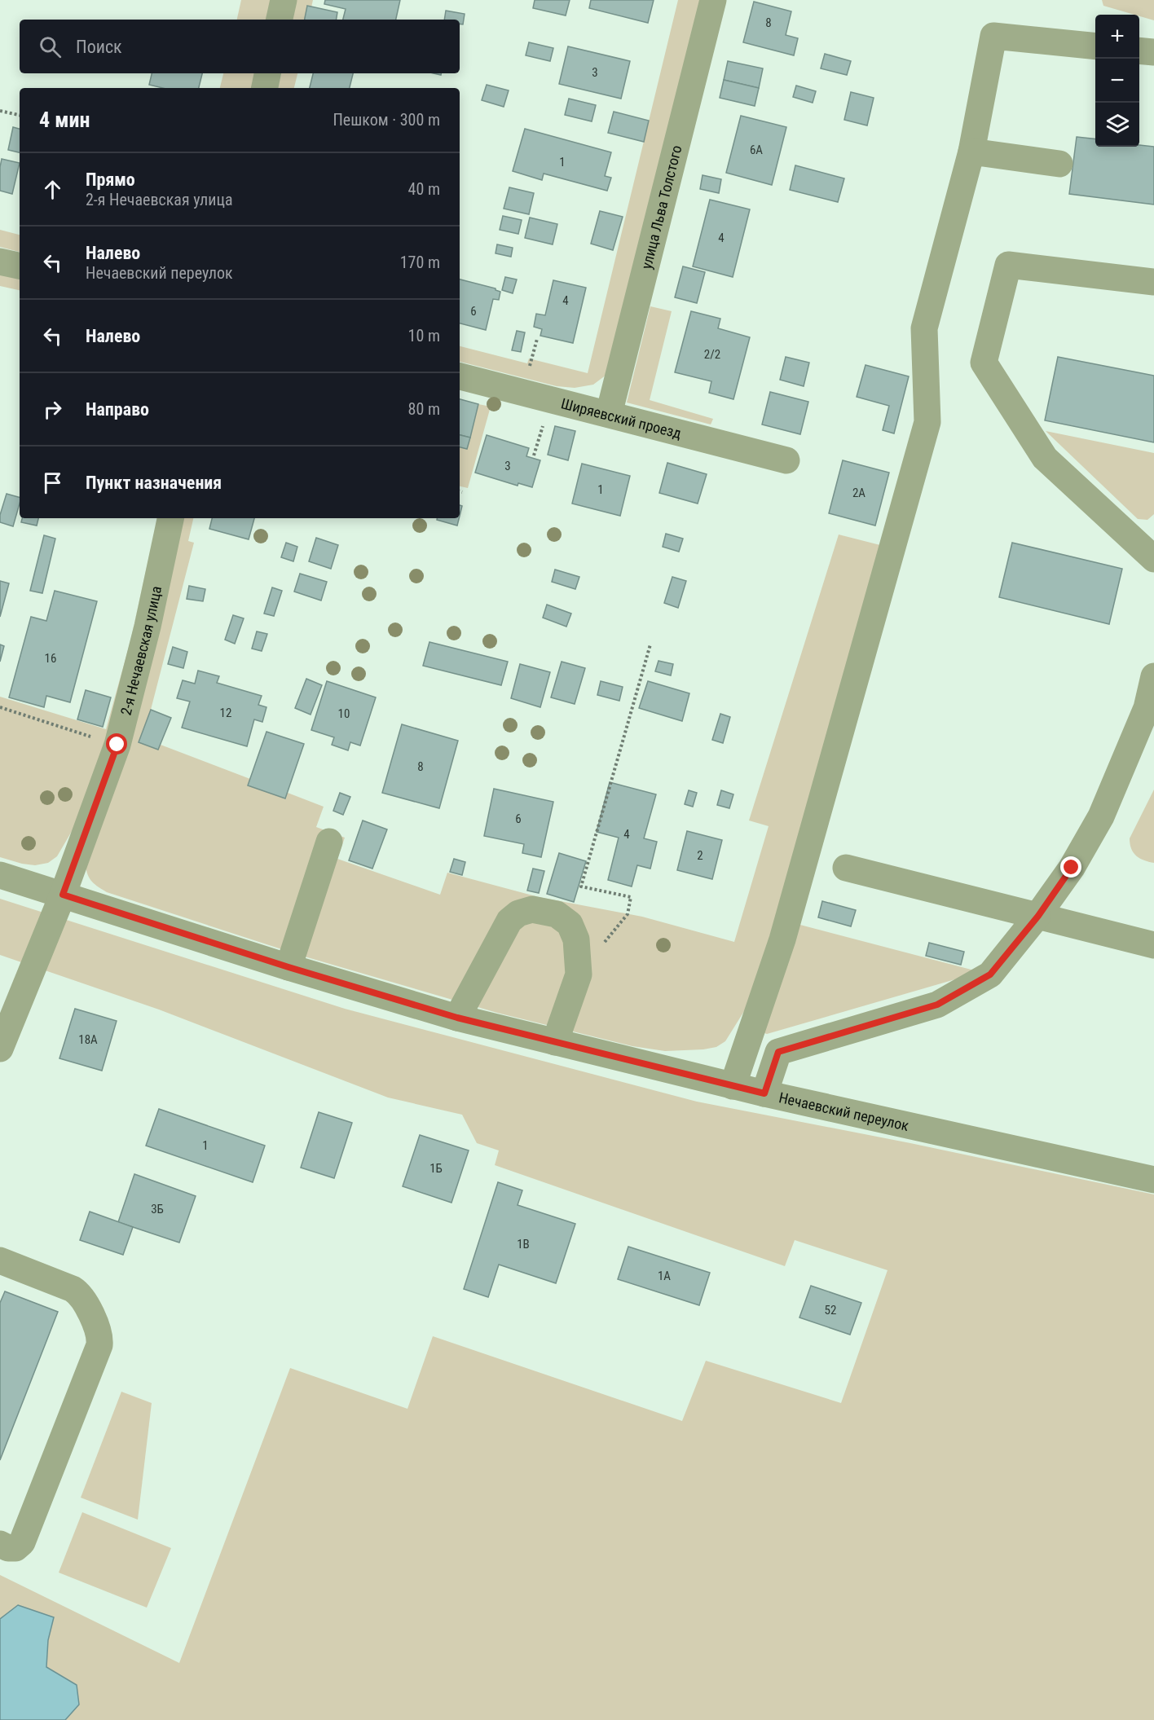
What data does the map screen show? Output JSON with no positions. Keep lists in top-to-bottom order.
{
  "streets": {
    "street": [
      "улица Льва Толстого",
      "Ширяевский проезд",
      "2-я Нечаевская улица",
      "Нечаевский переулок"
    ]
  },
  "crossings": [
    ["улица Льва Толстого", "Ширяевский проезд"],
    ["2-я Нечаевская улица", "Нечаевский переулок"]
  ],
  "house_numbers": [
    "8",
    "3",
    "6А",
    "1",
    "4",
    "4",
    "6",
    "2/2",
    "3",
    "1",
    "2А",
    "16",
    "12",
    "10",
    "8",
    "6",
    "4",
    "2",
    "18А",
    "1",
    "1Б",
    "3Б",
    "1В",
    "1А",
    "52"
  ],
  "page": {
    "map_buttons": ["+", "−"],
    "search": "Поиск",
    "heading": ["4 мин", "Пешком · 300 m"],
    "list": [
      ["Прямо", "2-я Нечаевская улица", "40 m"],
      ["Налево", "Нечаевский переулок", "170 m"],
      ["Налево", "10 m"],
      ["Направо", "80 m"],
      "Пункт назначения"
    ]
  }
}
